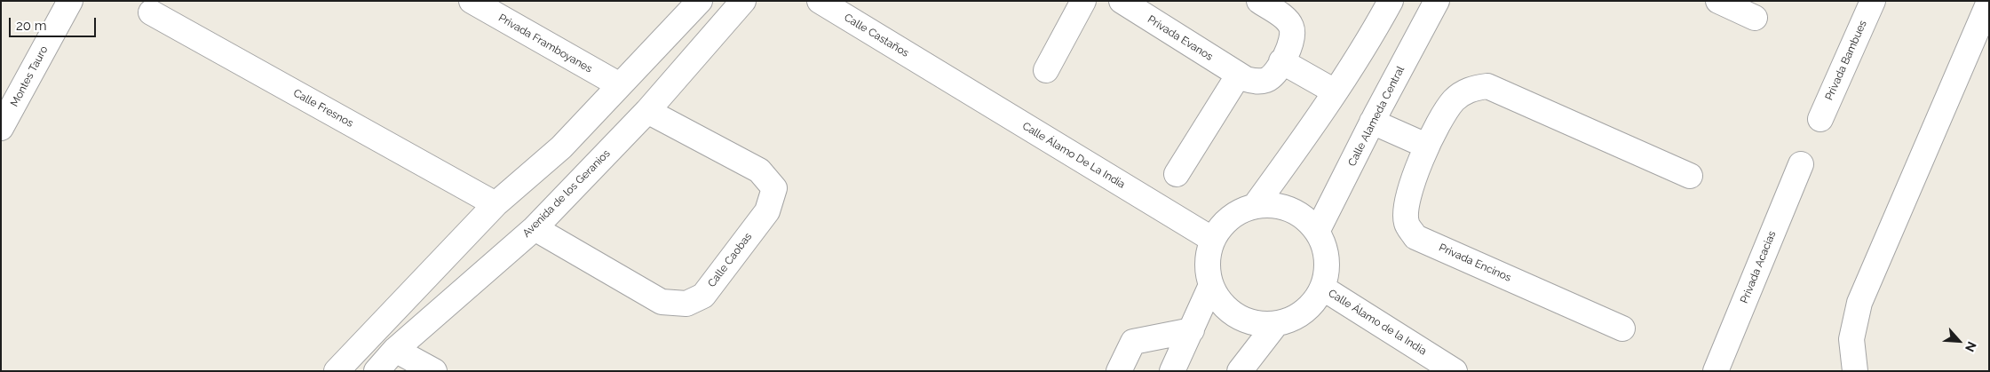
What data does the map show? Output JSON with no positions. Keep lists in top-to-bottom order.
{
  "streets": {
    "street": [
      "Calle Castaños",
      "Privada Evanos",
      "Privada Framboyanes",
      "Privada Bambues",
      "Montes Tauro",
      "Calle Fresnos",
      "Calle Alameda Central",
      "Calle Álamo De La India",
      "Avenida de los Geranios",
      "Calle Caobas",
      "Privada Encinos",
      "Privada Acacias",
      "Calle Álamo de la India"
    ]
  },
  "crossings": [
    ["Calle Castaños", "Calle Álamo De La India"],
    ["Calle Alameda Central", "Calle Álamo De La India"],
    ["Calle Alameda Central", "Calle Álamo de la India"],
    ["Calle Álamo De La India", "Calle Álamo de la India"],
    ["Avenida de los Geranios", "Calle Caobas"]
  ],
  "scale_bar": "20 m",
  "north": "bottom right"
}
